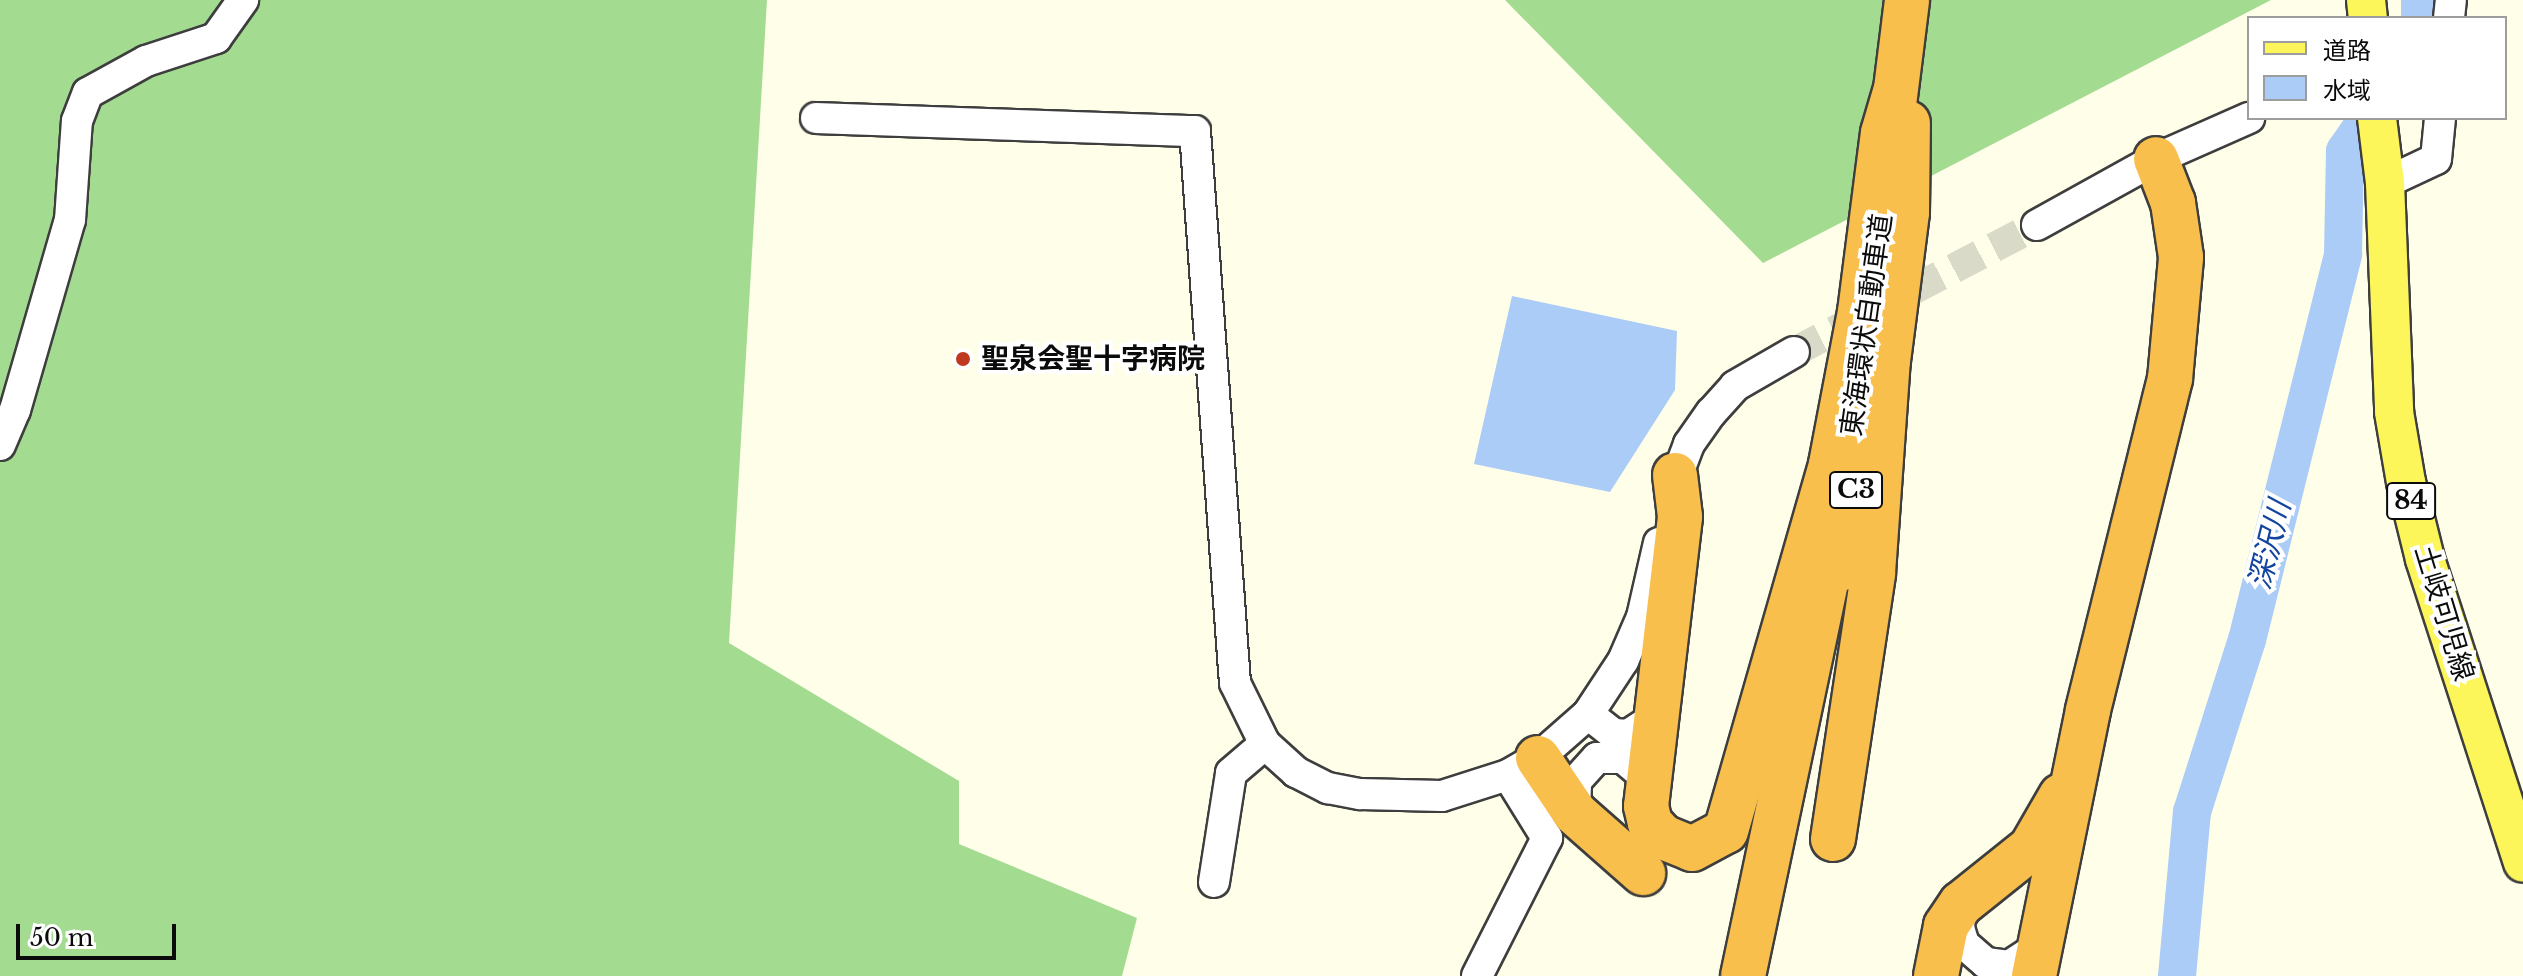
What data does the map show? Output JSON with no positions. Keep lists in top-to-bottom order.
{
  "streets": {
    "highway": ["東海環状自動車道", "C3"],
    "main road": ["84", "土岐可児線"]
  },
  "water": ["深沢川"],
  "places": ["聖泉会聖十字病院"],
  "legend": ["道路", "水域"],
  "scale_bar": "50 m"
}
